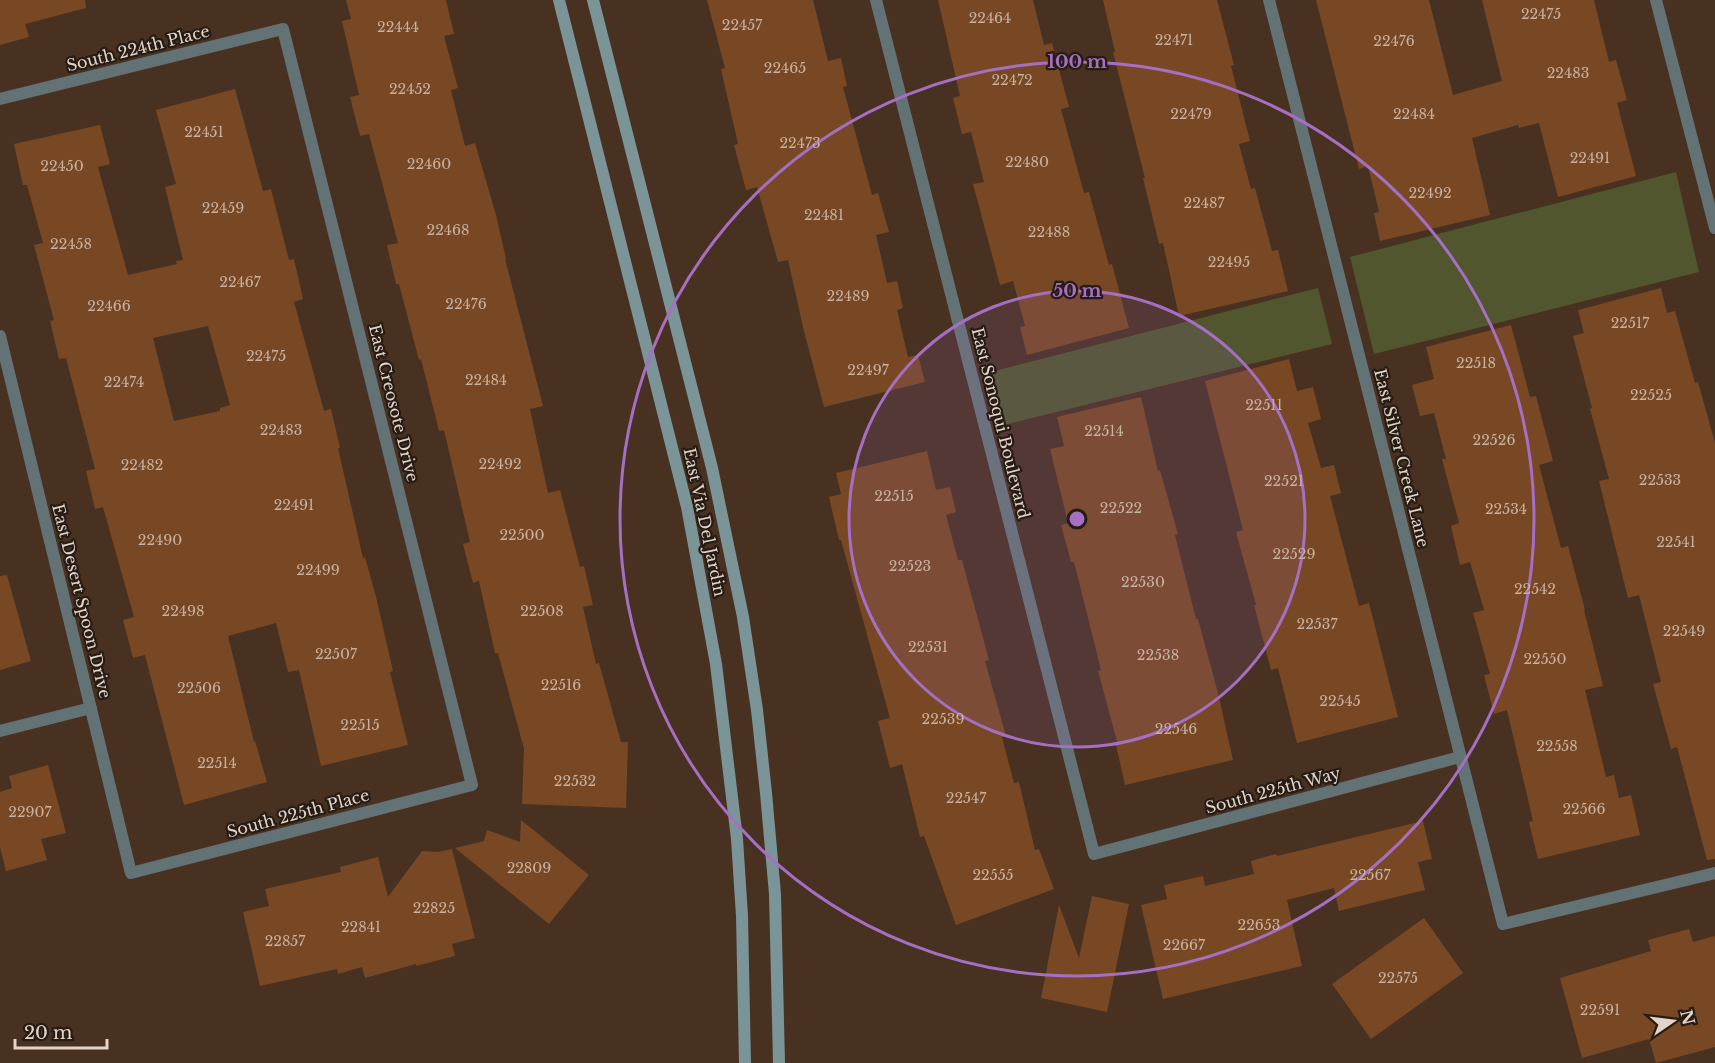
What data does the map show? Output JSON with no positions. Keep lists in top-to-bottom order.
{
  "streets": {
    "street": [
      "South 224th Place",
      "East Creosote Drive",
      "East Sonoqui Boulevard",
      "East Silver Creek Lane",
      "East Via Del Jardin",
      "East Desert Spoon Drive",
      "South 225th Way",
      "South 225th Place"
    ]
  },
  "crossings": [
    ["South 224th Place", "East Creosote Drive"],
    ["East Creosote Drive", "South 225th Place"],
    ["East Sonoqui Boulevard", "South 225th Way"],
    ["East Silver Creek Lane", "South 225th Way"],
    ["East Desert Spoon Drive", "South 225th Place"]
  ],
  "house_numbers": [
    "22475",
    "22464",
    "22457",
    "22444",
    "22471",
    "22476",
    "22465",
    "22483",
    "22472",
    "22452",
    "22479",
    "22484",
    "22451",
    "22473",
    "22491",
    "22480",
    "22460",
    "22450",
    "22492",
    "22487",
    "22459",
    "22481",
    "22468",
    "22488",
    "22458",
    "22495",
    "22467",
    "22489",
    "22476",
    "22466",
    "22517",
    "22475",
    "22518",
    "22497",
    "22484",
    "22474",
    "22525",
    "22511",
    "22483",
    "22514",
    "22526",
    "22492",
    "22482",
    "22533",
    "22521",
    "22515",
    "22491",
    "22522",
    "22534",
    "22500",
    "22490",
    "22541",
    "22529",
    "22523",
    "22499",
    "22530",
    "22542",
    "22498",
    "22508",
    "22537",
    "22549",
    "22531",
    "22507",
    "22538",
    "22550",
    "22516",
    "22506",
    "22545",
    "22539",
    "22515",
    "22546",
    "22558",
    "22514",
    "22532",
    "22547",
    "22566",
    "22907",
    "22809",
    "22555",
    "22567",
    "22825",
    "22653",
    "22841",
    "22857",
    "22667",
    "22575",
    "22591"
  ],
  "scale_bar": "20 m",
  "north": "right",
  "rings": ["100 m", "50 m"]
}
